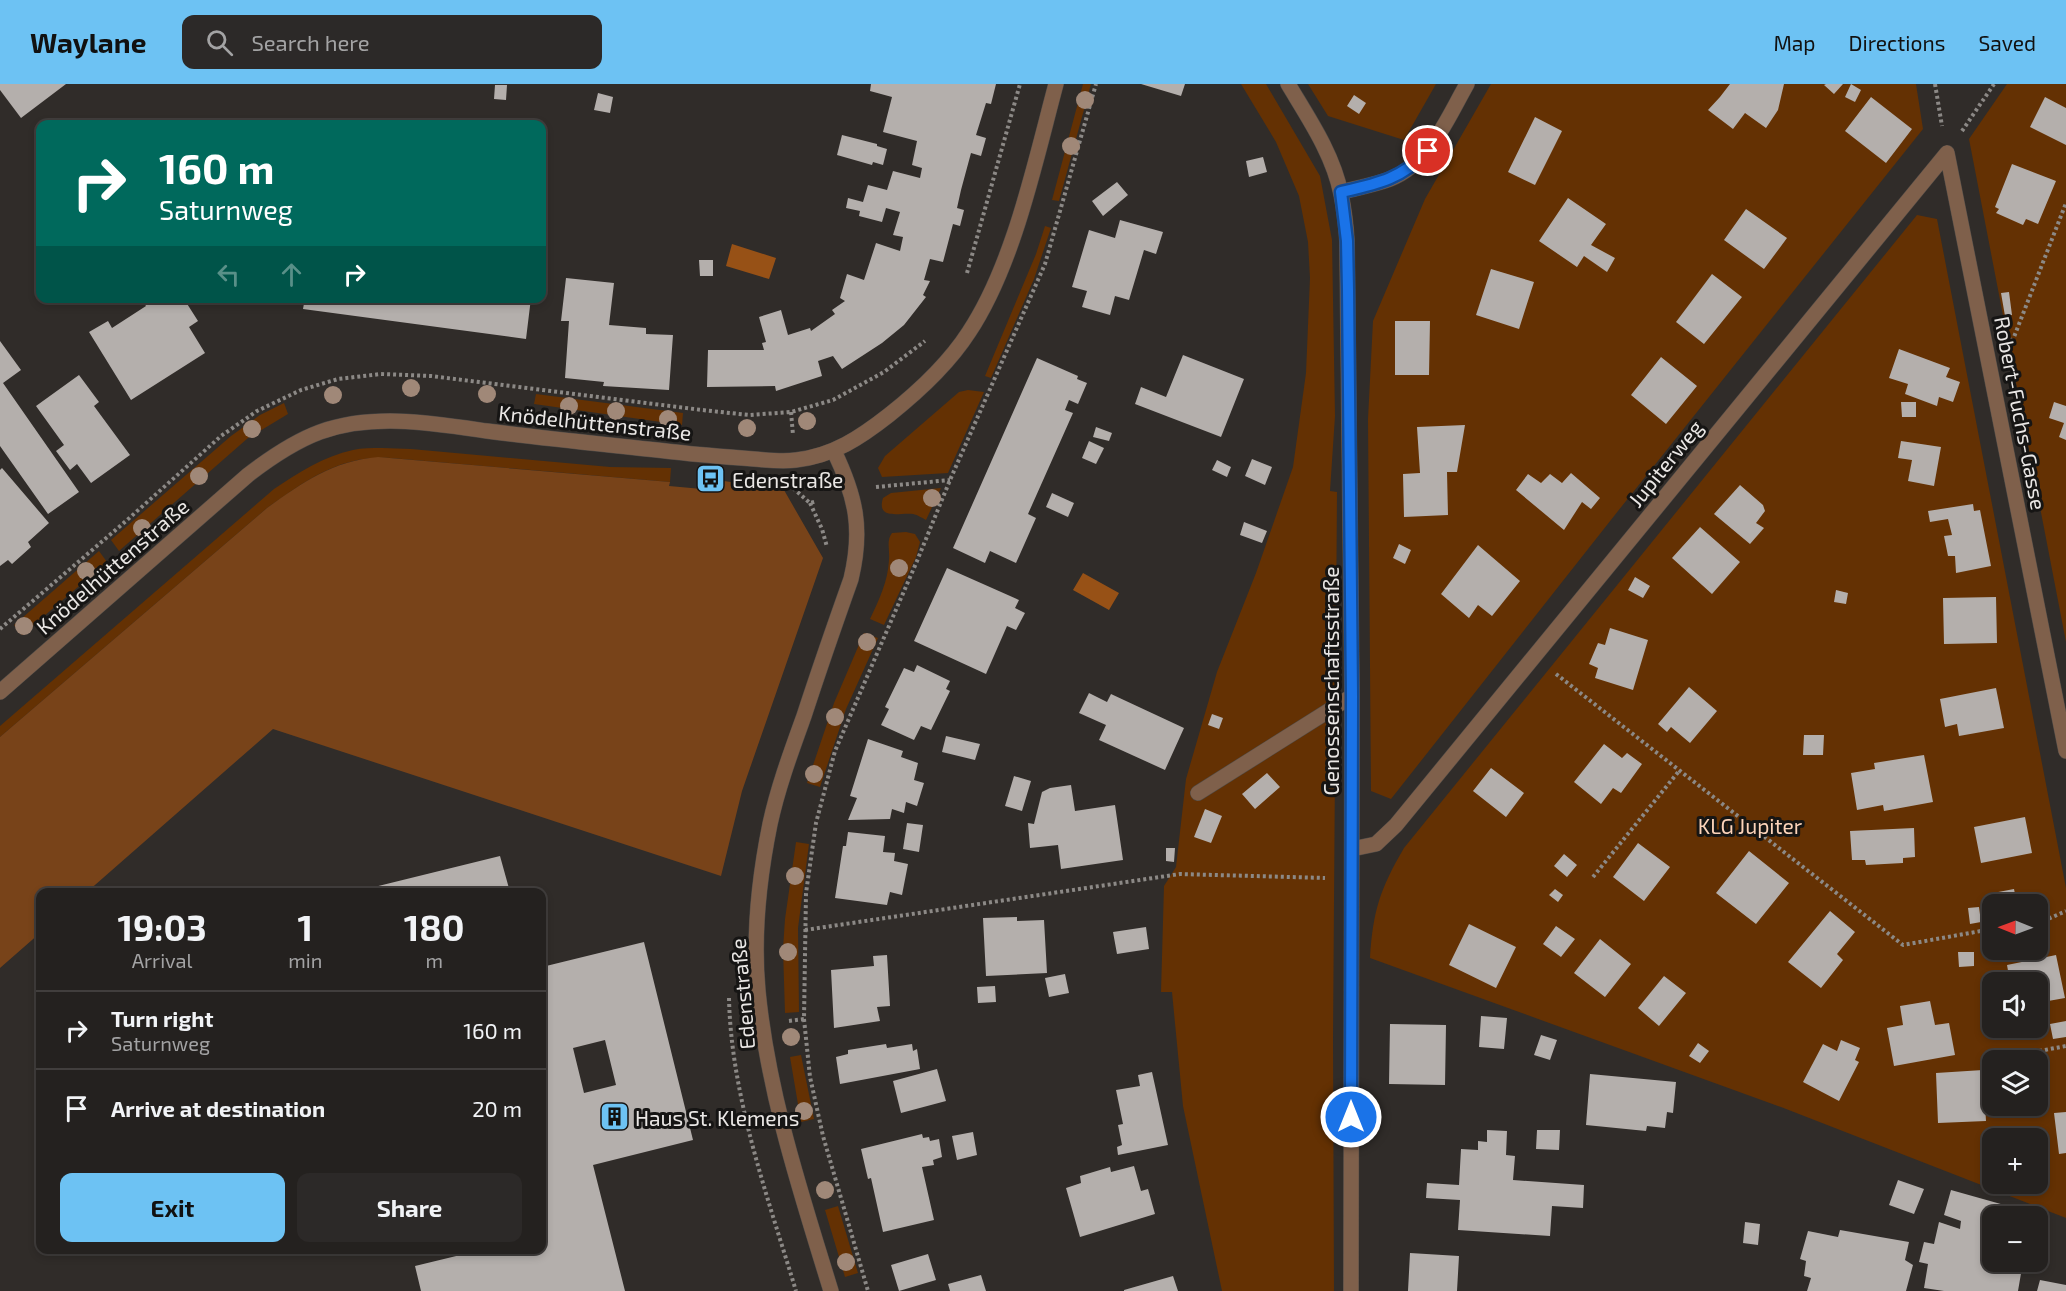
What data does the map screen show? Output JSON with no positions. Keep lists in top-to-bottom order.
{
  "streets": {
    "street": [
      "Robert-Fuchs-Gasse",
      "Knödelhüttenstraße",
      "Jupiterweg",
      "Genossenschaftsstraße",
      "Edenstraße"
    ]
  },
  "crossings": [
    ["Robert-Fuchs-Gasse", "Jupiterweg"],
    ["Knödelhüttenstraße", "Edenstraße"],
    ["Jupiterweg", "Genossenschaftsstraße"]
  ],
  "parks": ["KLG Jupiter"],
  "places": {
    "bus stop": ["Edenstraße"],
    "building": ["Haus St. Klemens"]
  },
  "north": "left",
  "page": {
    "header": "Waylane",
    "search": "Search here",
    "nav": ["Map", "Directions", "Saved"],
    "turn": ["160 m", "Saturnweg"],
    "eta": [
      "19:03",
      "Arrival",
      "1",
      "min",
      "180",
      "m"
    ],
    "map_buttons": ["+", "−"],
    "list": [
      {
        "name": "Turn right",
        "note": "Saturnweg",
        "value": "160 m"
      },
      {
        "name": "Arrive at destination",
        "value": "20 m"
      }
    ],
    "buttons": ["Exit", "Share"]
  }
}
